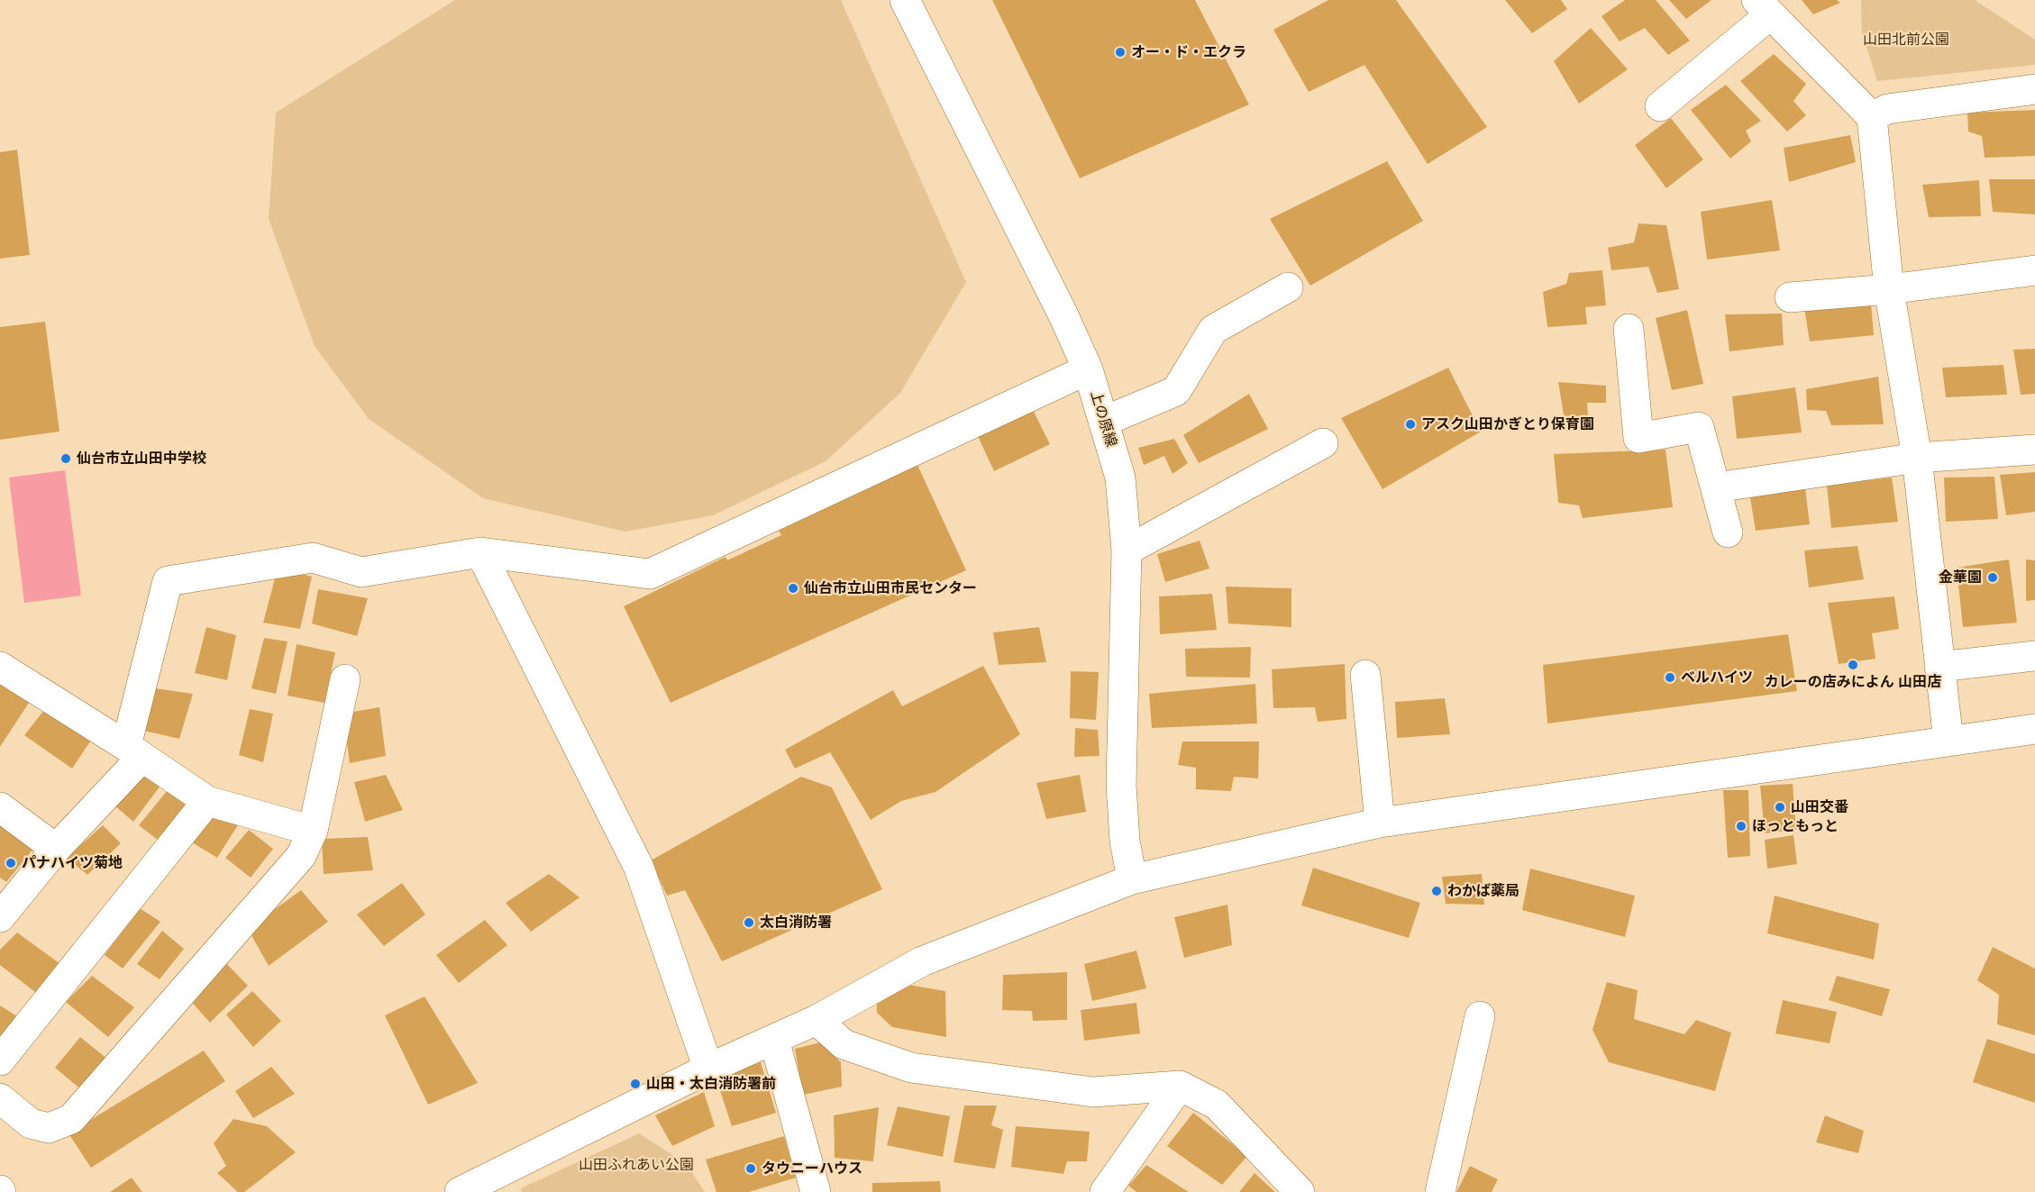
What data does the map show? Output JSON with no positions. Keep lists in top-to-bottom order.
{
  "streets": {
    "street": ["上の原線"]
  },
  "parks": ["山田北前公園", "山田ふれあい公園"],
  "places": [
    "オー・ド・エクラ",
    "アスク山田かぎとり保育園",
    "仙台市立山田中学校",
    "金華園",
    "仙台市立山田市民センター",
    "カレーの店みによん 山田店",
    "ベルハイツ",
    "山田交番",
    "ほっともっと",
    "パナハイツ菊地",
    "わかば薬局",
    "太白消防署",
    "山田・太白消防署前",
    "タウニーハウス"
  ]
}
